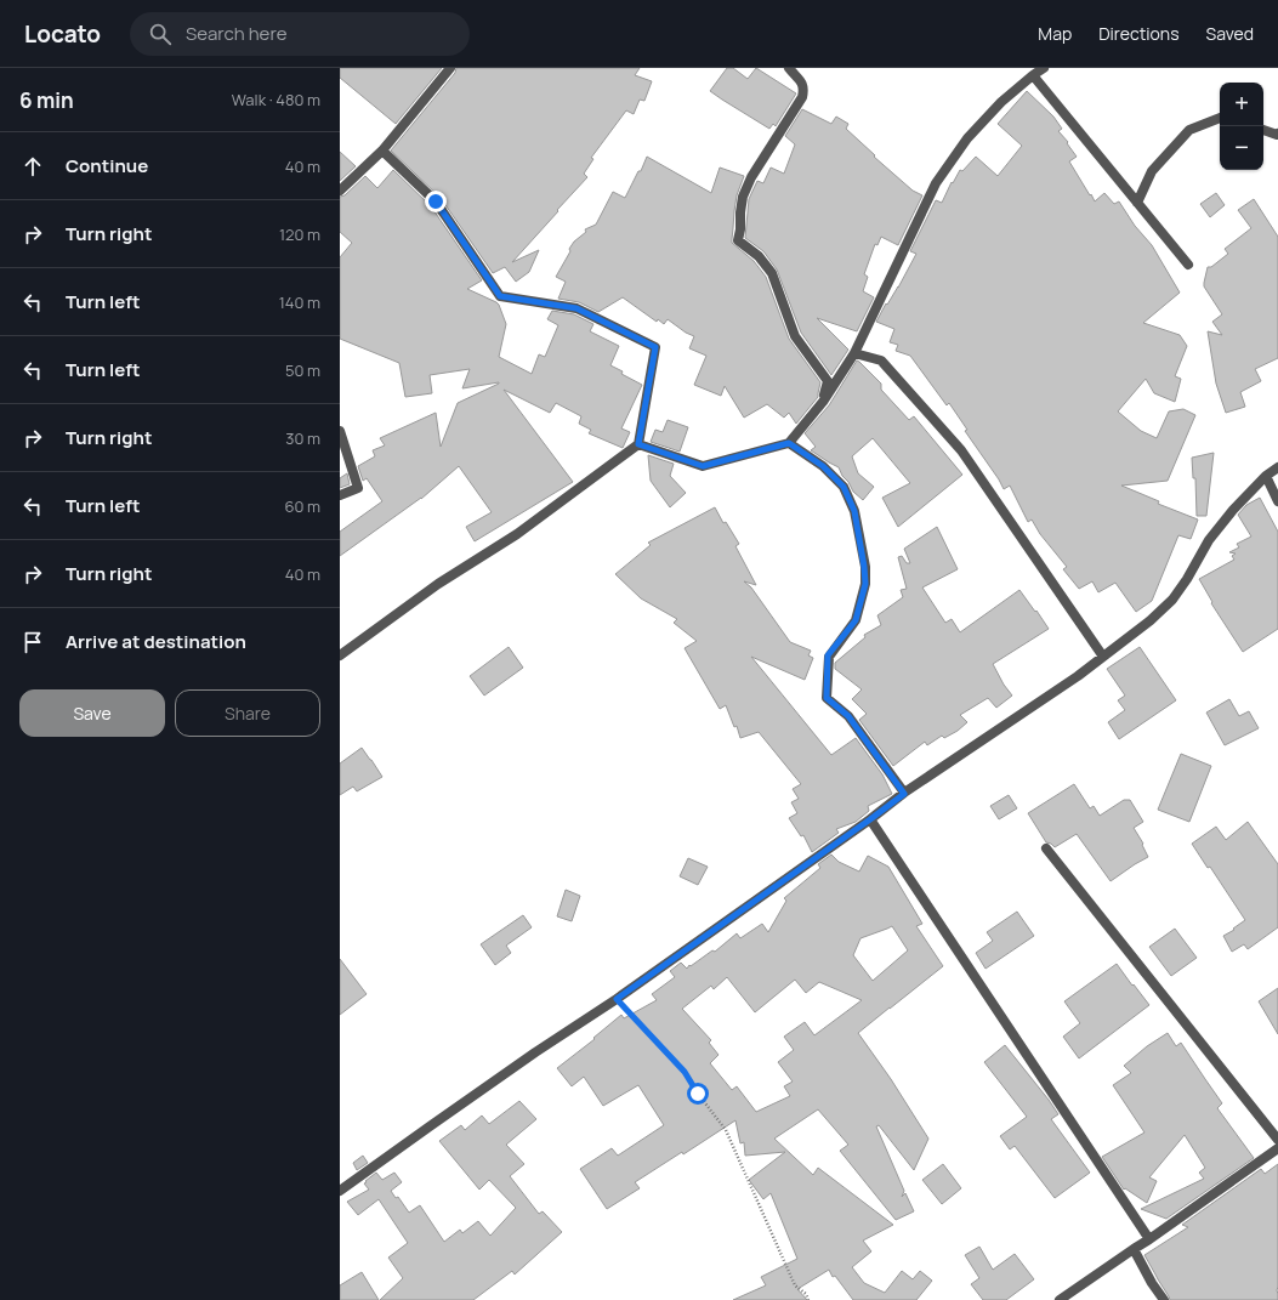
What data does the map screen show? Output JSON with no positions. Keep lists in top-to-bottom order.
{
  "page": {
    "header": "Locato",
    "search": "Search here",
    "nav": ["Map", "Directions", "Saved"],
    "heading": ["6 min", "Walk · 480 m"],
    "map_buttons": ["+", "−"],
    "list": [
      ["Continue", "40 m"],
      ["Turn right", "120 m"],
      ["Turn left", "140 m"],
      ["Turn left", "50 m"],
      ["Turn right", "30 m"],
      ["Turn left", "60 m"],
      ["Turn right", "40 m"],
      "Arrive at destination"
    ],
    "buttons": ["Save", "Share"]
  }
}
